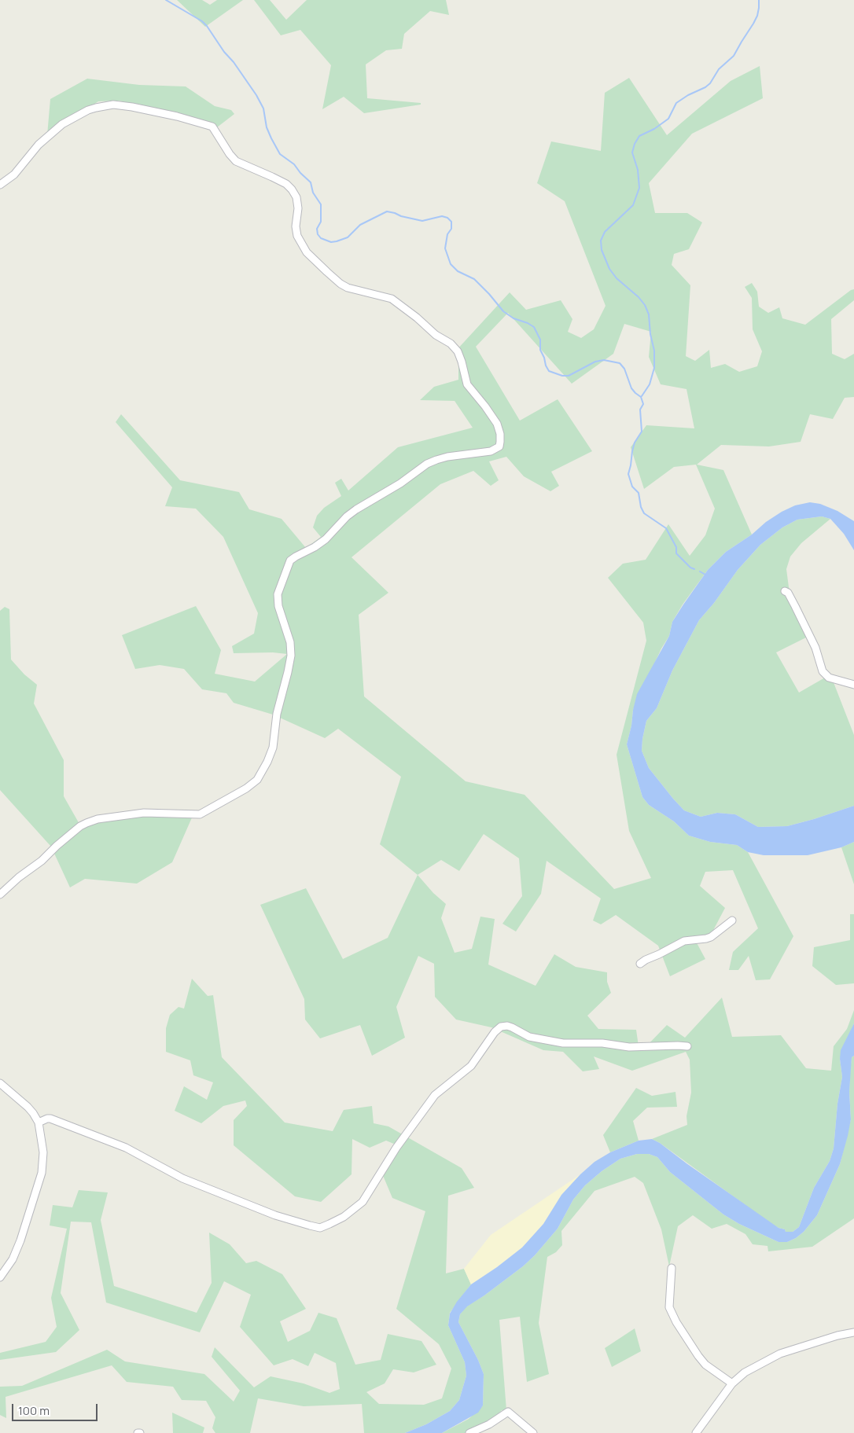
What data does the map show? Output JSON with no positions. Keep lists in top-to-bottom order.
{
  "scale_bar": "100 m"
}
